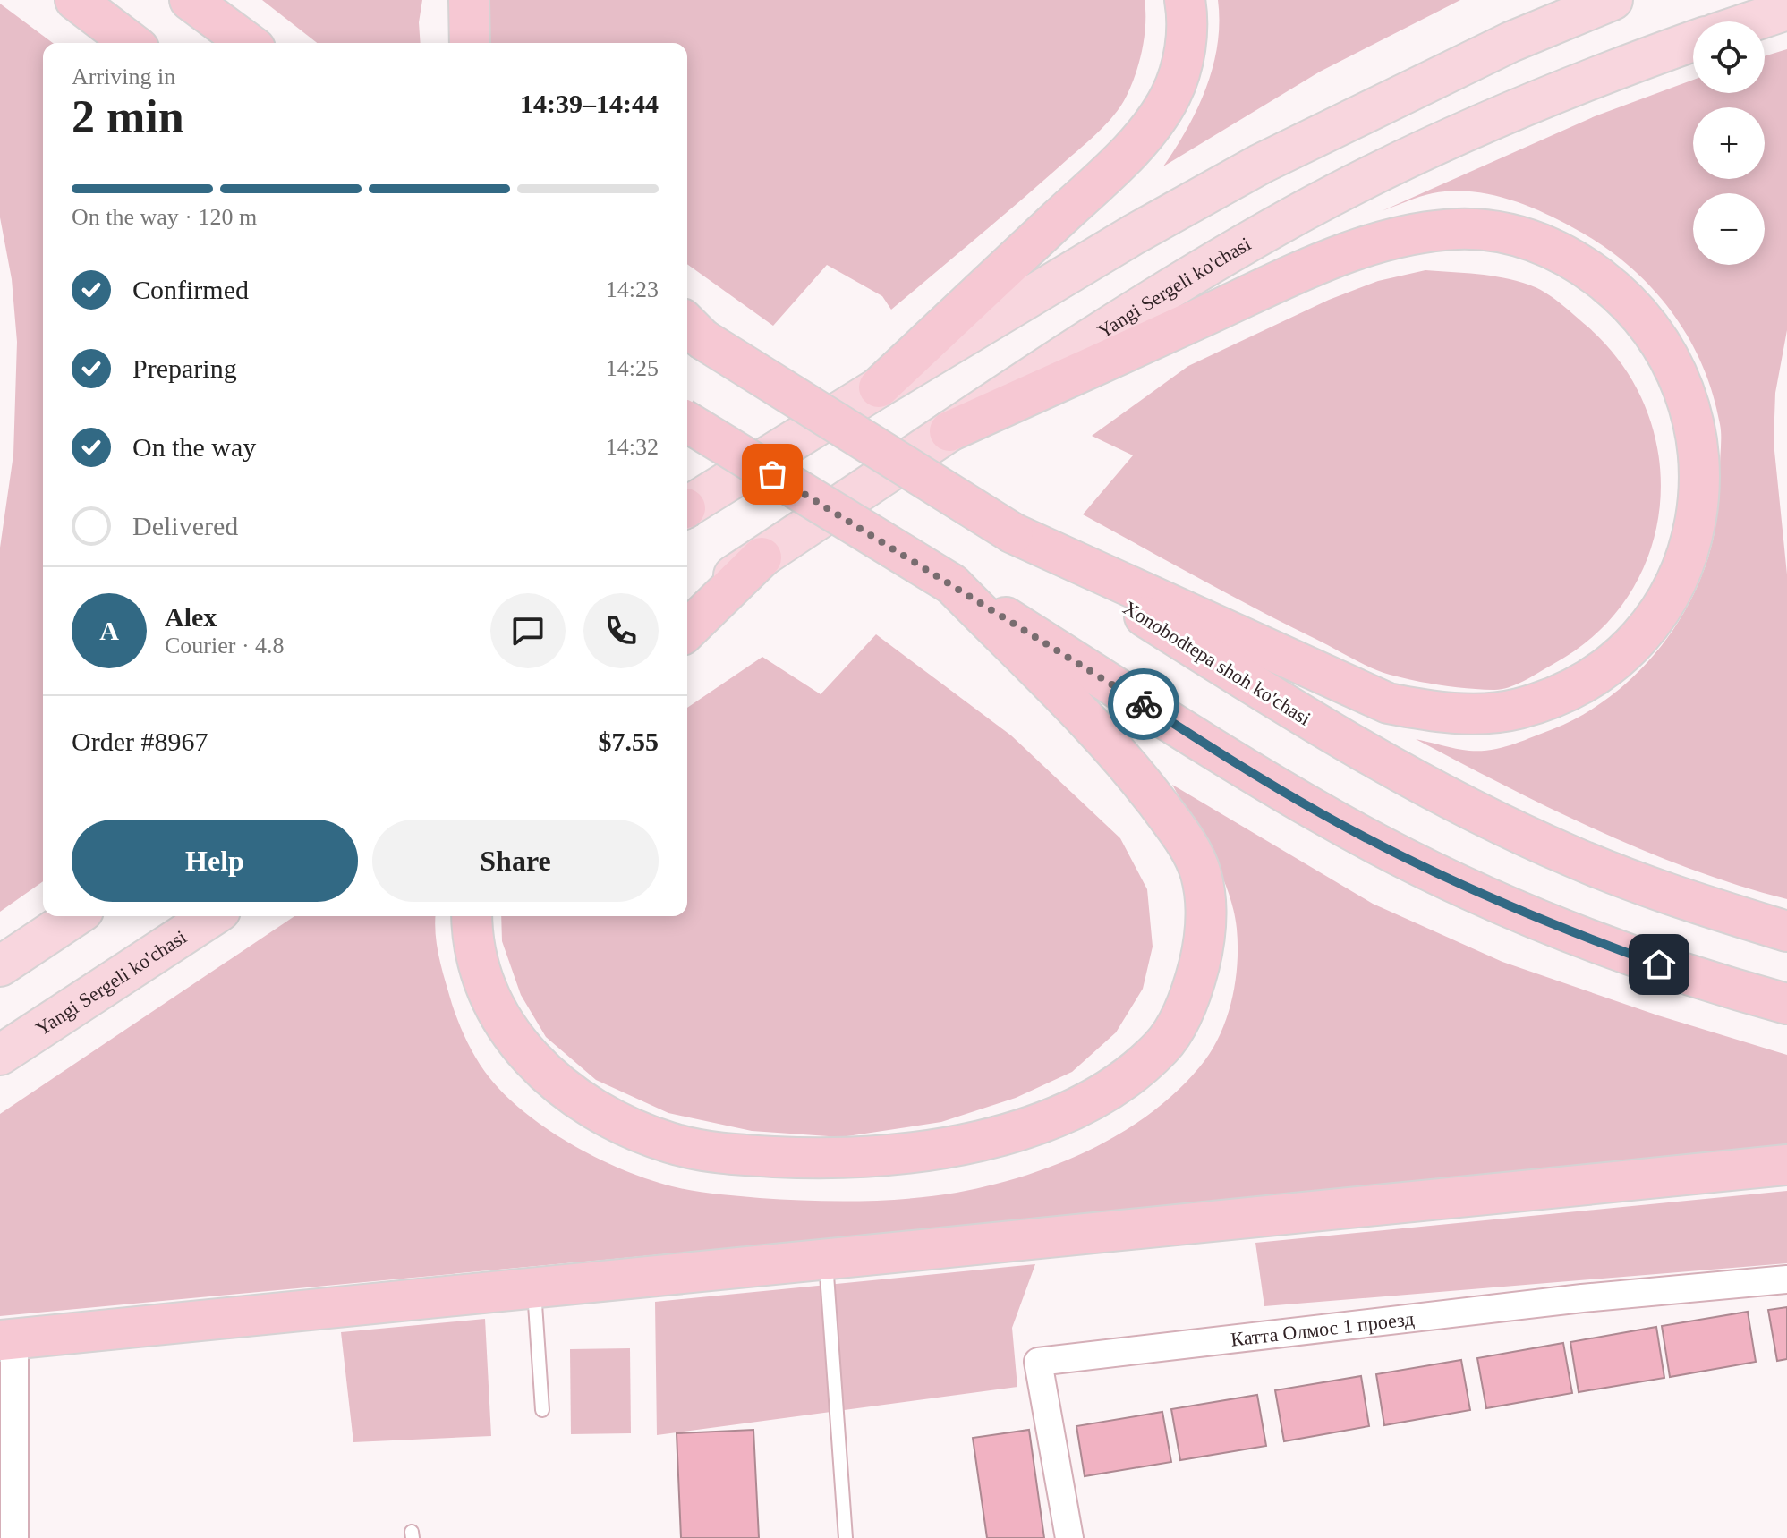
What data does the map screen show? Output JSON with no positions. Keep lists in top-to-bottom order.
{
  "streets": {
    "highway": ["Xonobodtepa shoh ko'chasi"],
    "main road": ["Yangi Sergeli ko'chasi"],
    "street": ["Катта Олмос 1 проезд"]
  },
  "page": {
    "map_buttons": ["+", "−"],
    "heading": ["2 min", "Arriving in", "14:39–14:44"],
    "panel": [
      "Alex",
      "Courier · 4.8",
      "Order #8967",
      "$7.55"
    ],
    "bar": "On the way · 120 m",
    "list": [
      ["Confirmed", "14:23"],
      ["Preparing", "14:25"],
      ["On the way", "14:32"],
      "Delivered"
    ],
    "round": "A",
    "buttons": ["Help", "Share"]
  }
}
